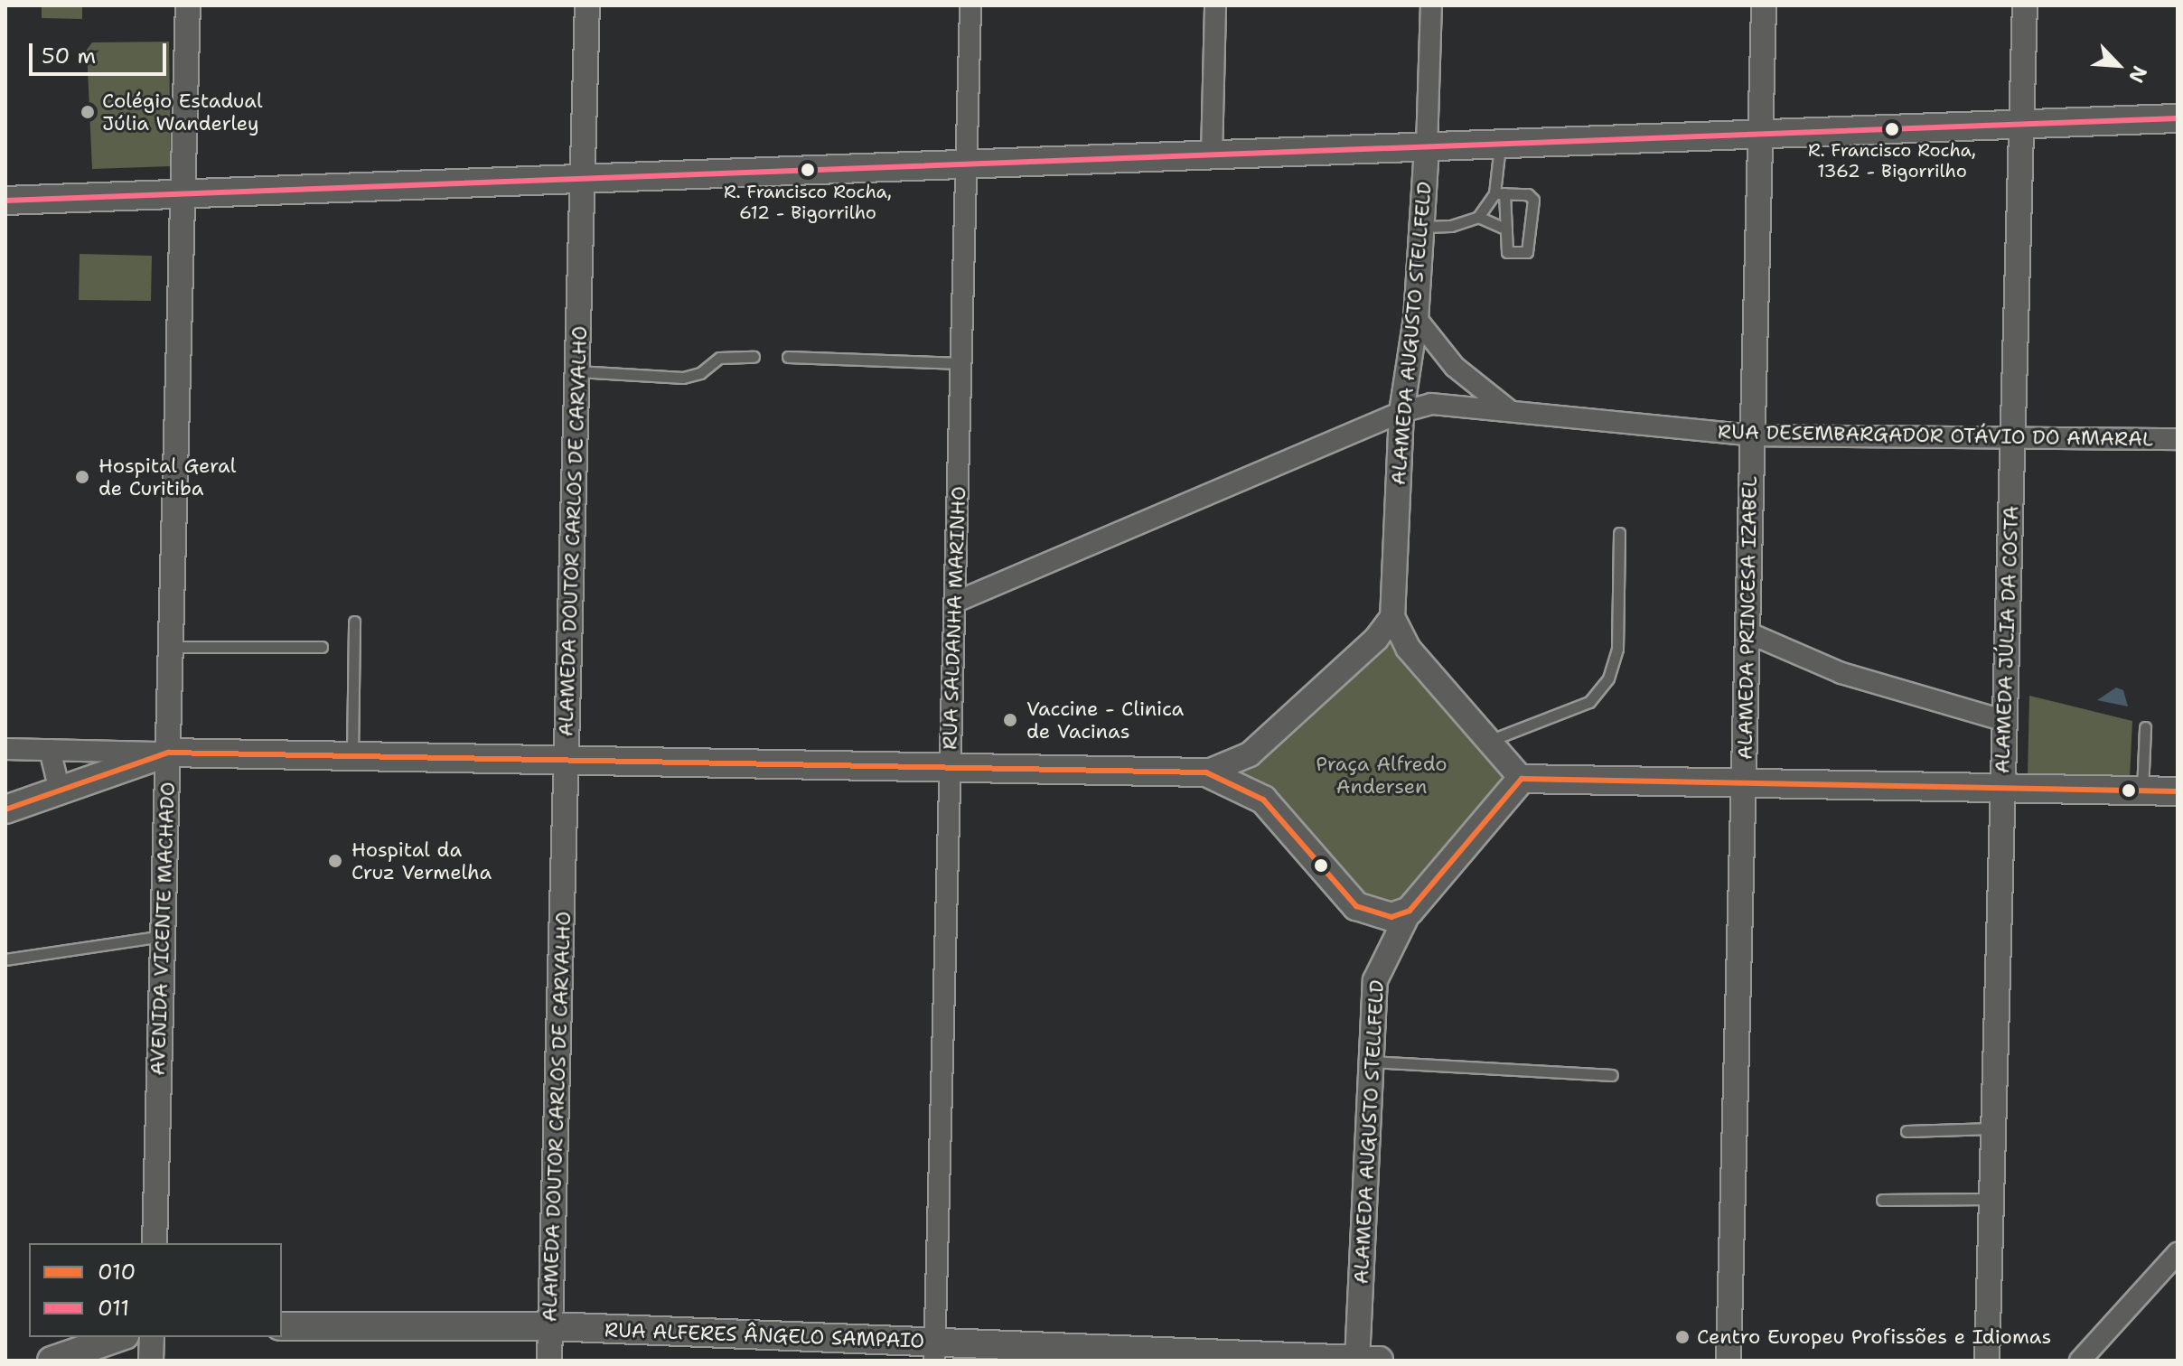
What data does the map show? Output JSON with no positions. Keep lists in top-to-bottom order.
{
  "streets": {
    "main road": ["RUA ALFERES ÂNGELO SAMPAIO"],
    "street": [
      "ALAMEDA AUGUSTO STELLFELD",
      "RUA DESEMBARGADOR OTÁVIO DO AMARAL",
      "ALAMEDA DOUTOR CARLOS DE CARVALHO",
      "RUA SALDANHA MARINHO",
      "ALAMEDA PRINCESA IZABEL",
      "ALAMEDA JÚLIA DA COSTA",
      "AVENIDA VICENTE MACHADO"
    ]
  },
  "crossings": [
    ["ALAMEDA AUGUSTO STELLFELD", "RUA DESEMBARGADOR OTÁVIO DO AMARAL"],
    ["ALAMEDA AUGUSTO STELLFELD", "RUA ALFERES ÂNGELO SAMPAIO"],
    ["RUA DESEMBARGADOR OTÁVIO DO AMARAL", "RUA SALDANHA MARINHO"],
    ["RUA DESEMBARGADOR OTÁVIO DO AMARAL", "ALAMEDA PRINCESA IZABEL"],
    ["RUA DESEMBARGADOR OTÁVIO DO AMARAL", "ALAMEDA JÚLIA DA COSTA"],
    ["ALAMEDA DOUTOR CARLOS DE CARVALHO", "RUA ALFERES ÂNGELO SAMPAIO"],
    ["RUA SALDANHA MARINHO", "RUA ALFERES ÂNGELO SAMPAIO"]
  ],
  "parks": ["Praça Alfredo Andersen"],
  "places": [
    "Colégio Estadual Júlia Wanderley",
    "R. Francisco Rocha, 1362 - Bigorrilho",
    "R. Francisco Rocha, 612 - Bigorrilho",
    "Hospital Geral de Curitiba",
    "Vaccine - Clinica de Vacinas",
    "Hospital da Cruz Vermelha",
    "Centro Europeu Profissões e Idiomas"
  ],
  "lines": ["transit line 011", "transit line 010"],
  "legend": ["010", "011"],
  "scale_bar": "50 m",
  "north": "bottom right"
}
